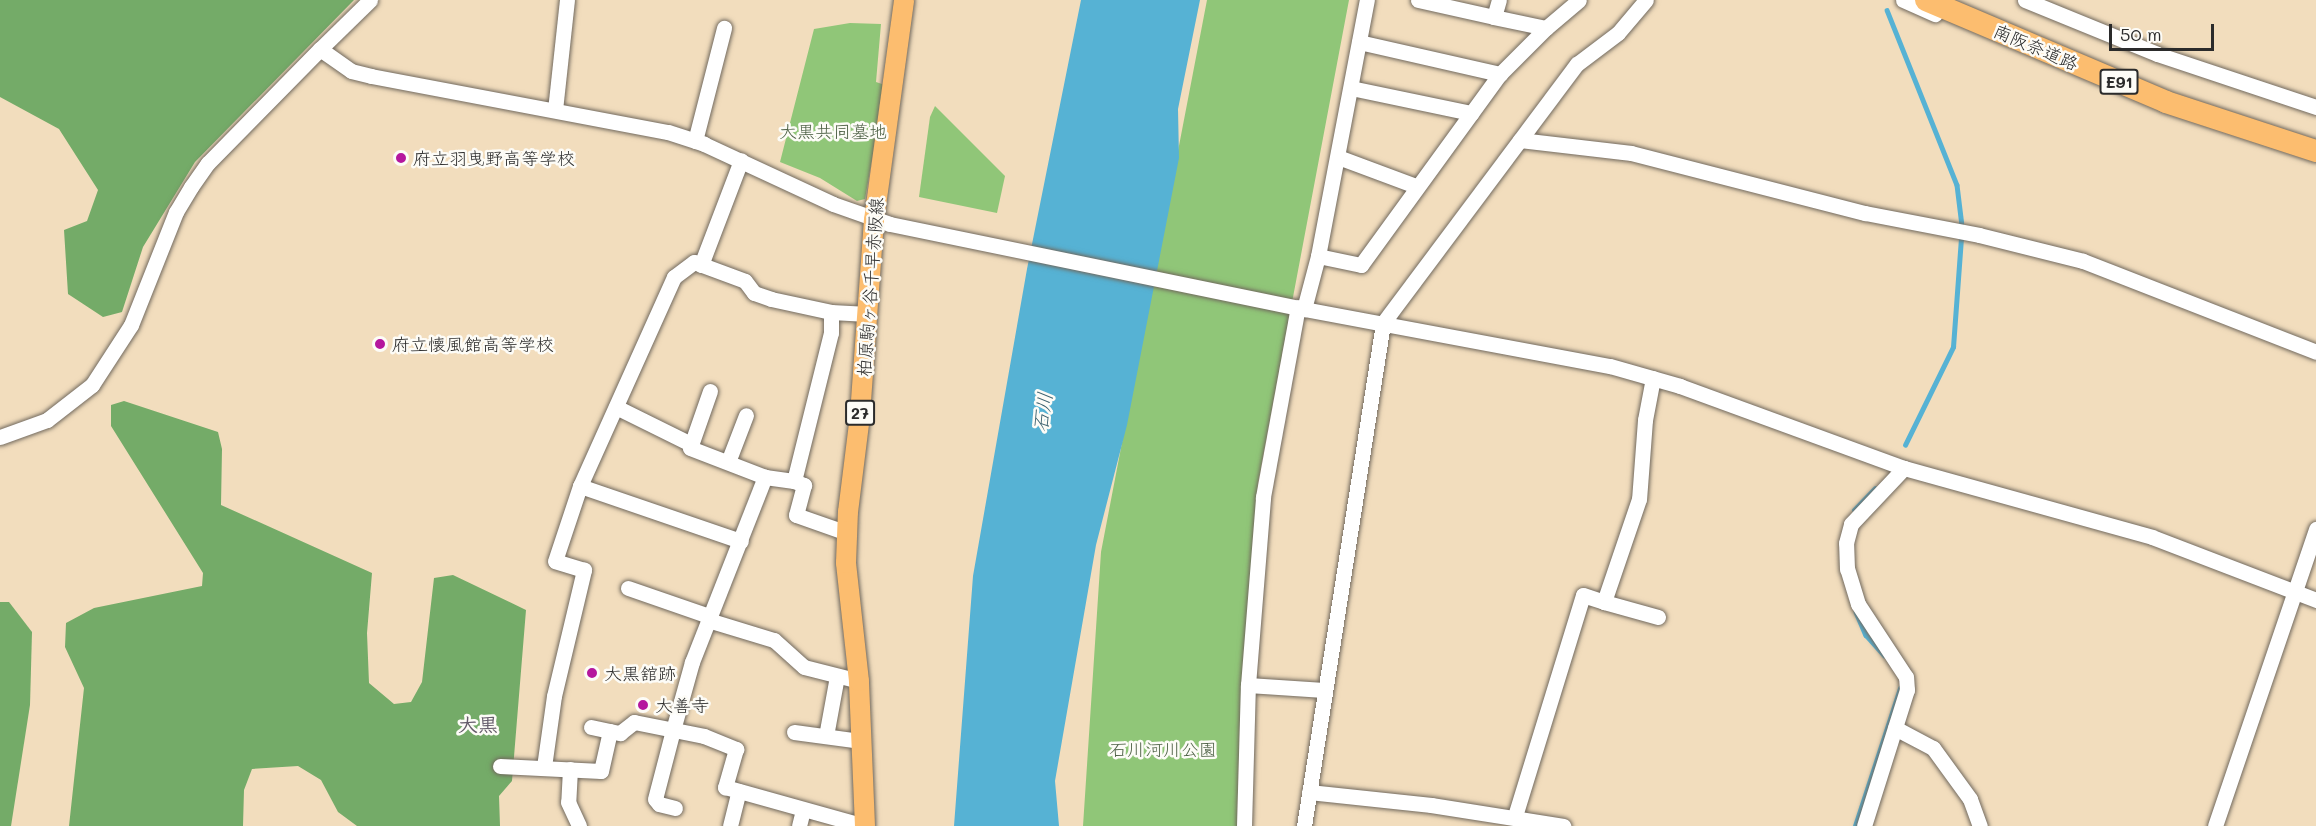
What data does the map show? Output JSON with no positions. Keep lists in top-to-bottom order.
{
  "streets": {
    "highway": ["南阪奈道路", "E91"],
    "main road": ["柏原駒ヶ谷千早赤阪線", "27"]
  },
  "districts": ["大黒"],
  "water": ["石川"],
  "parks": ["大黒共同墓地", "石川河川公園"],
  "places": [
    "府立羽曳野高等学校",
    "府立懐風館高等学校",
    "大黒舘跡",
    "大善寺"
  ],
  "scale_bar": "50 m"
}
